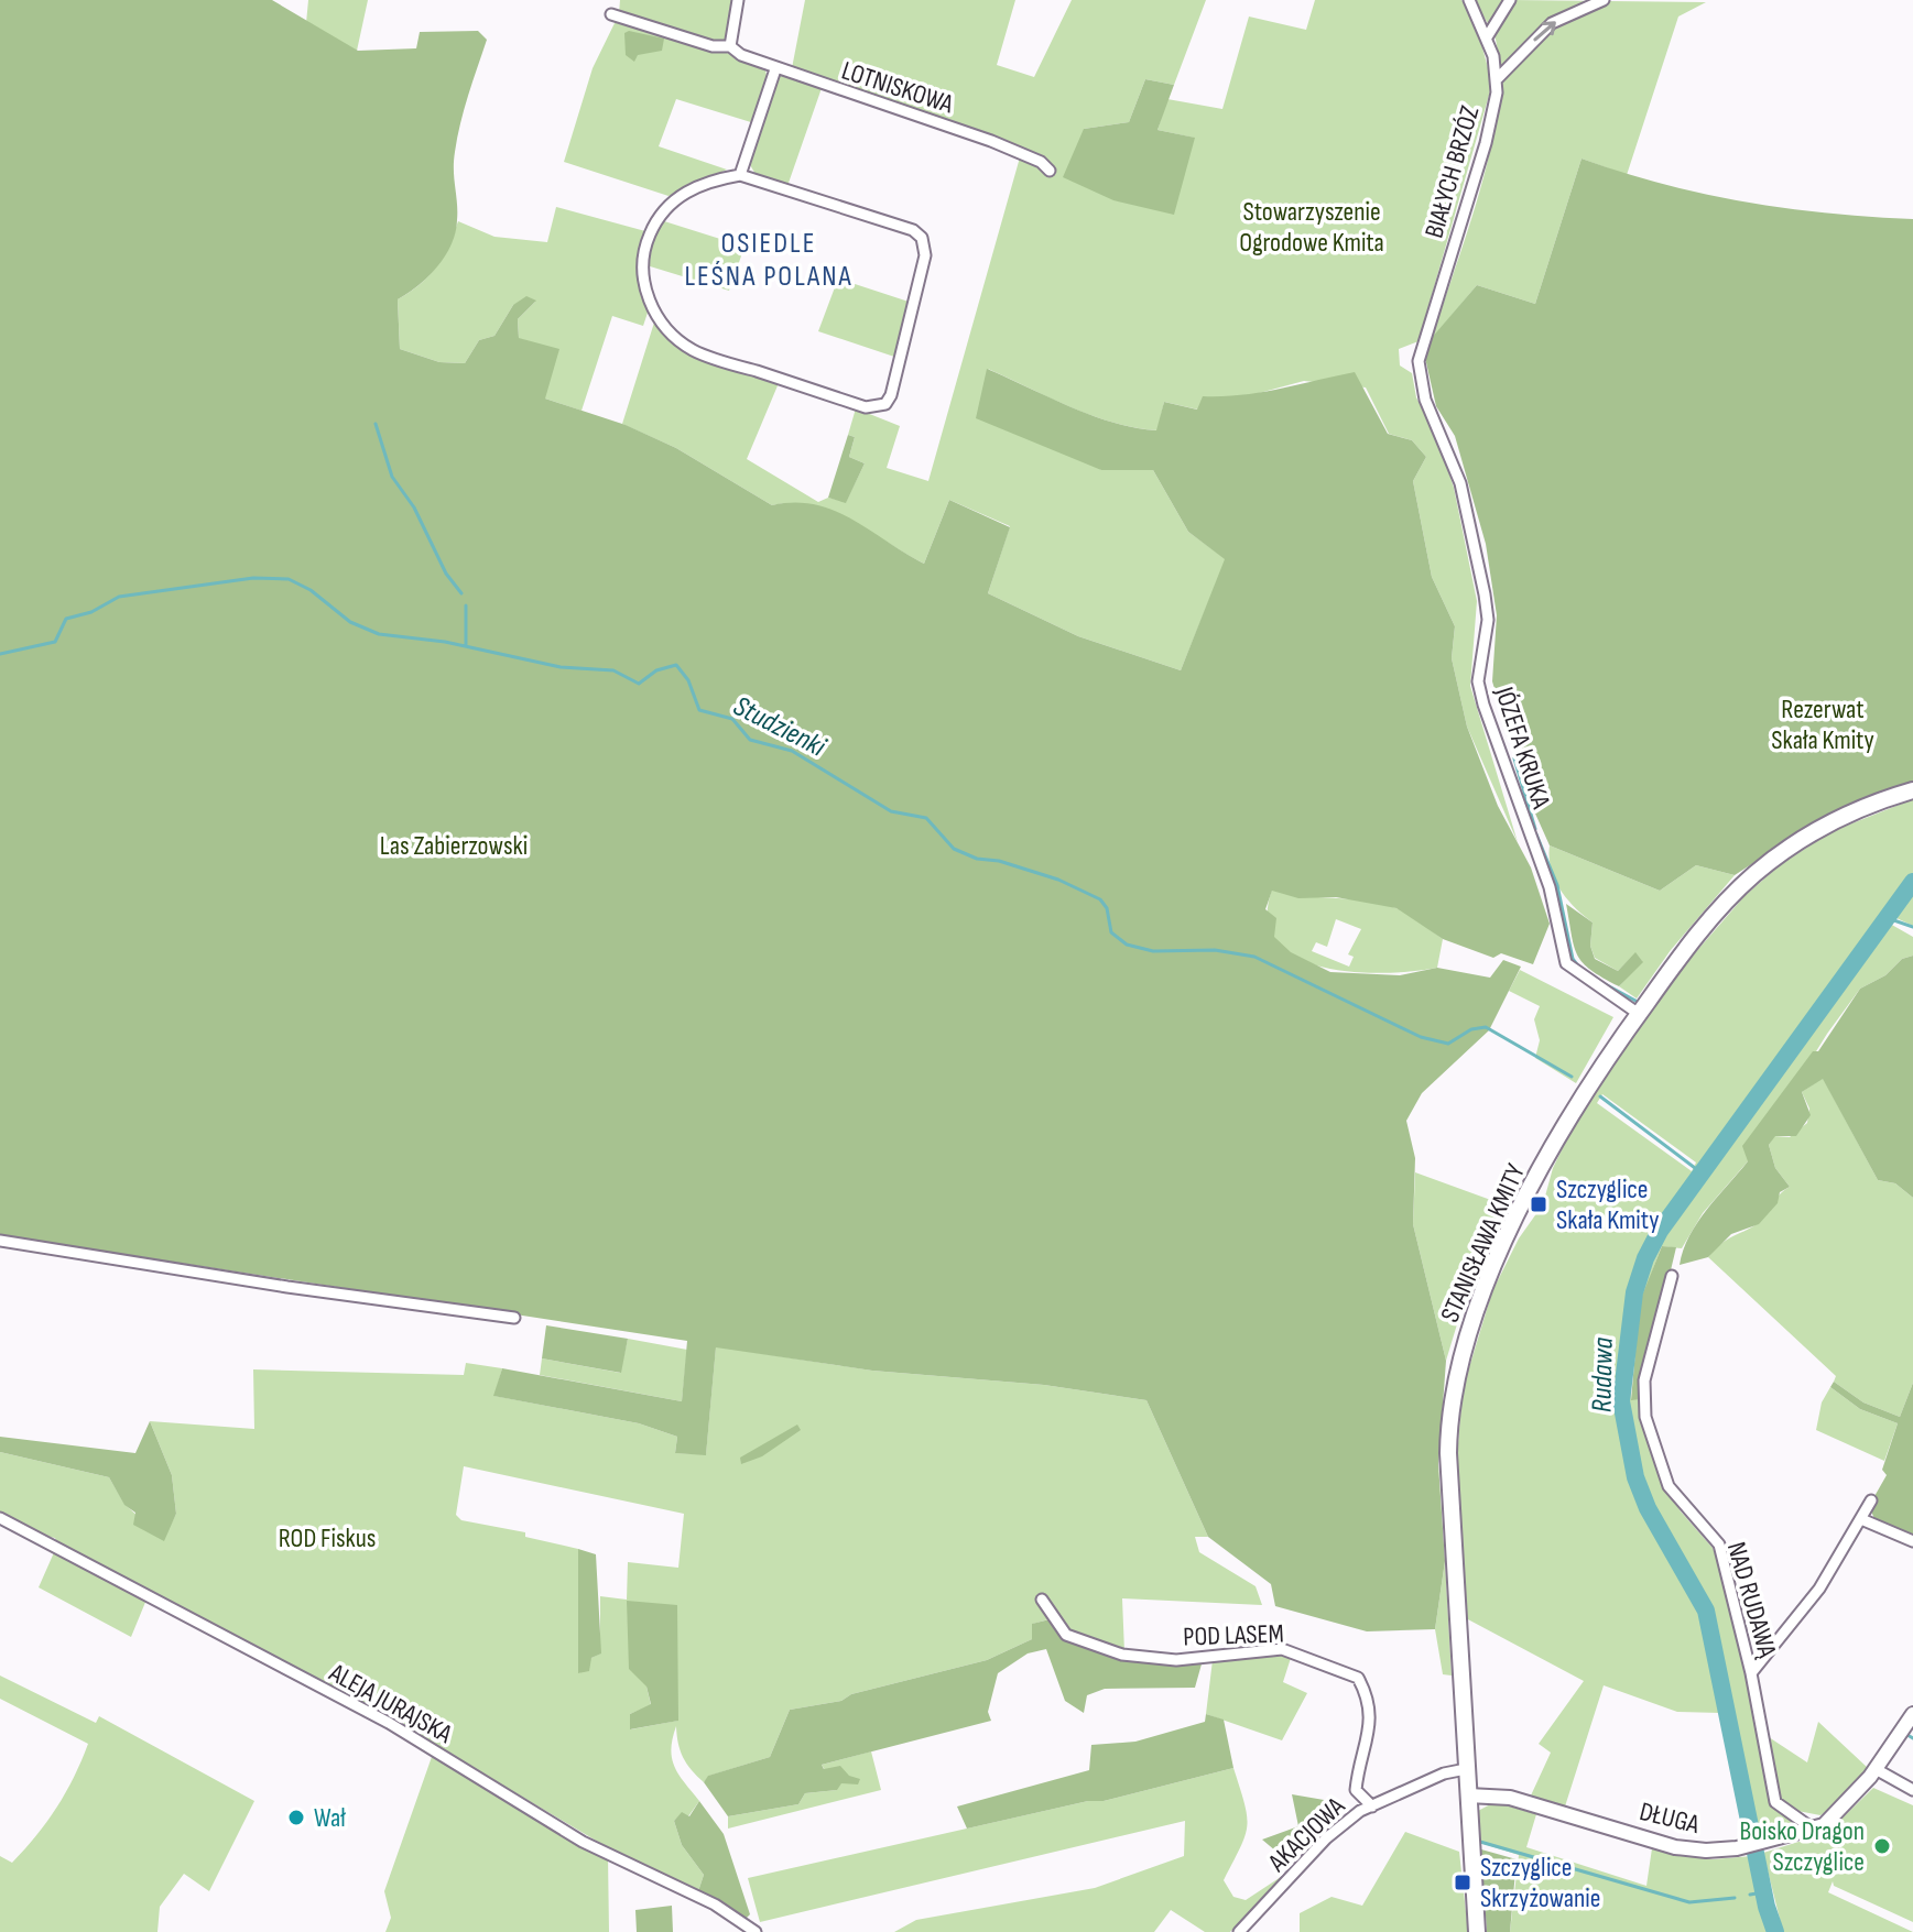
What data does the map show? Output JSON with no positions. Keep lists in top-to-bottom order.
{
  "streets": {
    "main road": ["STANISŁAWA KMITY"],
    "street": [
      "LOTNISKOWA",
      "BIAŁYCH BRZÓZ",
      "JÓZEFA KRUKA",
      "NAD RUDAWĄ",
      "POD LASEM",
      "ALEJA JURAJSKA",
      "DŁUGA",
      "AKACJOWA"
    ]
  },
  "crossings": [
    ["BIAŁYCH BRZÓZ", "JÓZEFA KRUKA"],
    ["JÓZEFA KRUKA", "STANISŁAWA KMITY"],
    ["STANISŁAWA KMITY", "DŁUGA"],
    ["STANISŁAWA KMITY", "AKACJOWA"],
    ["NAD RUDAWĄ", "DŁUGA"],
    ["POD LASEM", "AKACJOWA"]
  ],
  "districts": ["OSIEDLE LEŚNA POLANA"],
  "water": ["Studzienki", "Rudawa"],
  "parks": [
    "Stowarzyszenie Ogrodowe Kmita",
    "Rezerwat Skała Kmity",
    "Las Zabierzowski",
    "ROD Fiskus"
  ],
  "places": {
    "transit": ["Szczyglice Skała Kmity", "Szczyglice Skrzyżowanie"],
    "other": ["Wał", "Boisko Dragon Szczyglice"]
  }
}
